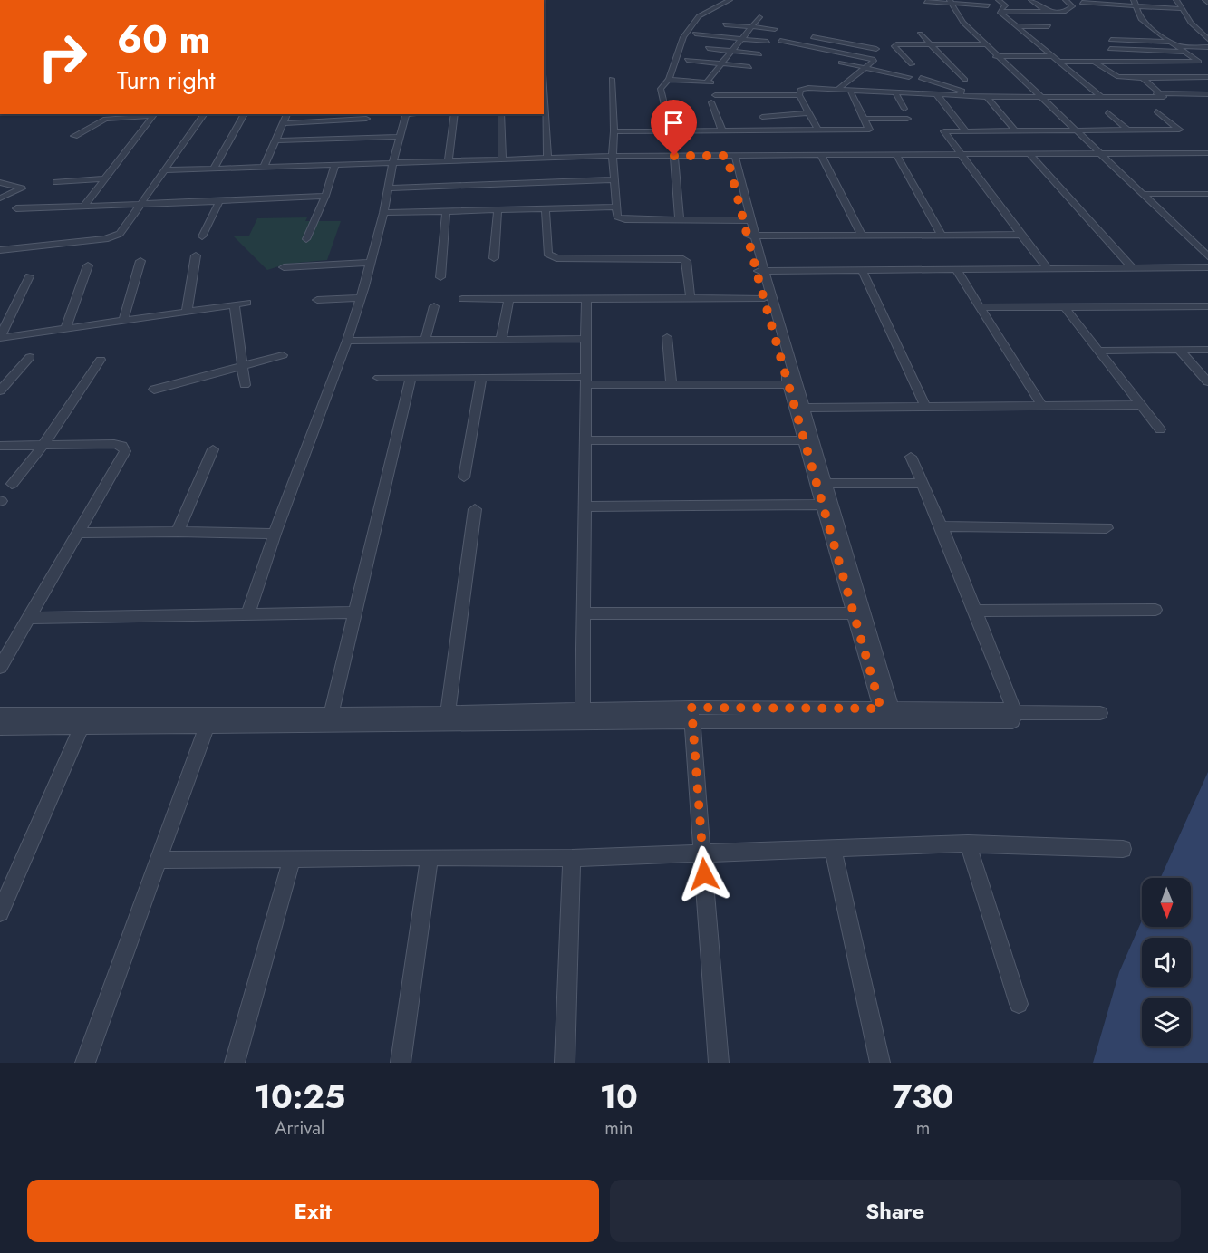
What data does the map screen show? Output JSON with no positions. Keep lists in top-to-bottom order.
{
  "north": "bottom",
  "page": {
    "turn": ["60 m", "Turn right"],
    "eta": [
      "10:25",
      "Arrival",
      "10",
      "min",
      "730",
      "m"
    ],
    "buttons": ["Exit", "Share"]
  }
}
